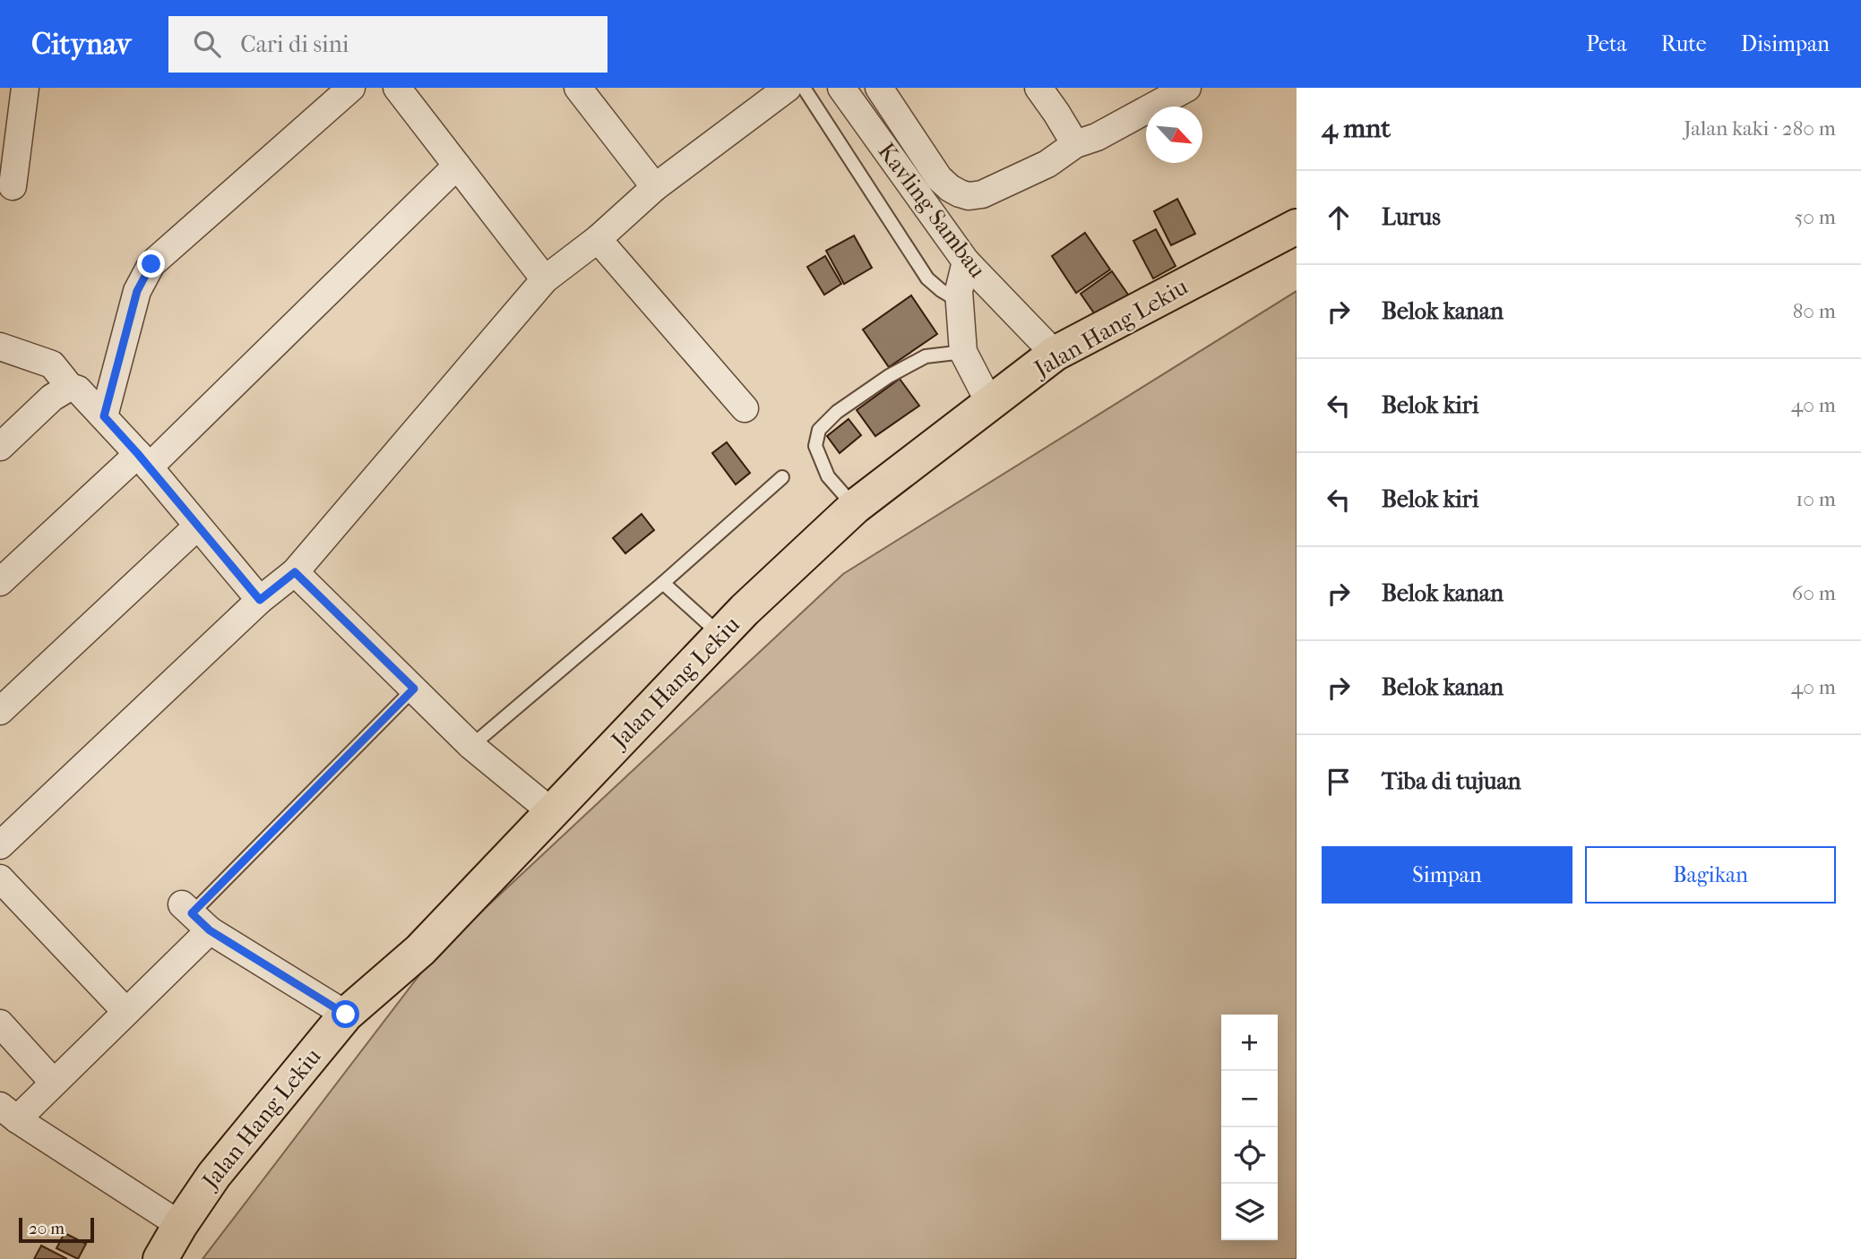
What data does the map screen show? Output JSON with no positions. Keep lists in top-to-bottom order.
{
  "streets": {
    "highway": ["Jalan Hang Lekiu"],
    "street": ["Kavling Sambau"]
  },
  "crossings": [
    ["Kavling Sambau", "Jalan Hang Lekiu"]
  ],
  "scale_bar": "20 m",
  "north": "bottom right",
  "page": {
    "header": "Citynav",
    "search": "Cari di sini",
    "nav": ["Peta", "Rute", "Disimpan"],
    "heading": ["4 mnt", "Jalan kaki · 280 m"],
    "list": [
      ["Lurus", "50 m"],
      ["Belok kanan", "80 m"],
      ["Belok kiri", "40 m"],
      ["Belok kiri", "10 m"],
      ["Belok kanan", "60 m"],
      ["Belok kanan", "40 m"],
      "Tiba di tujuan"
    ],
    "buttons": ["Simpan", "Bagikan"],
    "map_buttons": ["+", "−"],
    "scale": "20 m"
  }
}
